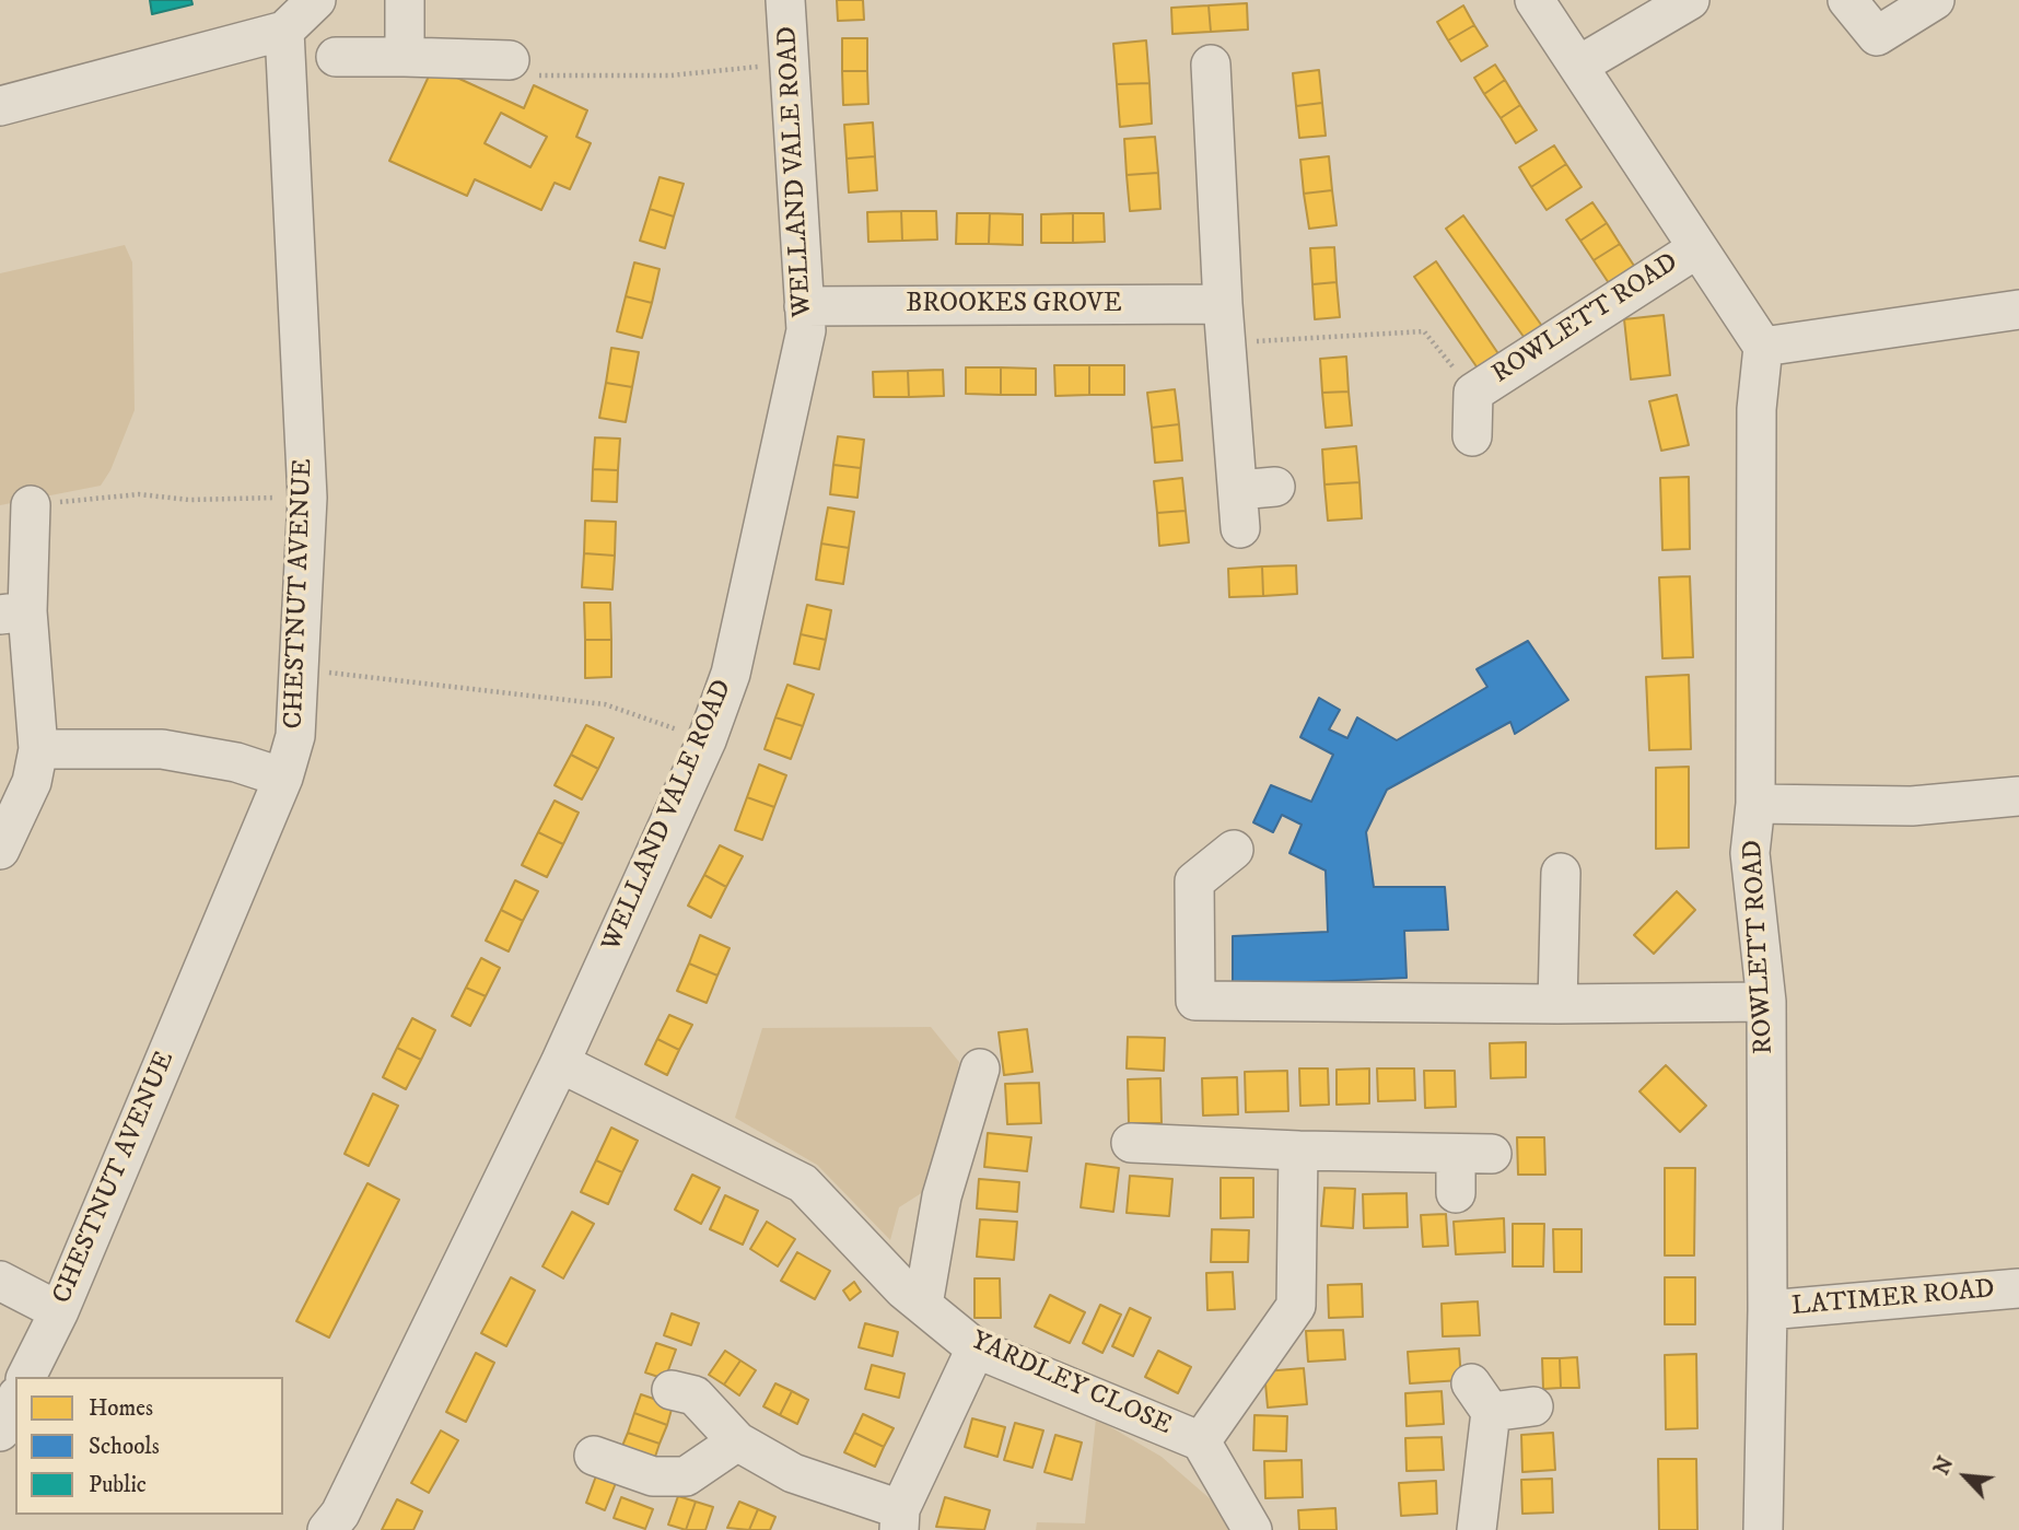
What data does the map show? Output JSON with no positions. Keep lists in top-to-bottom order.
{
  "streets": {
    "street": [
      "WELLAND VALE ROAD",
      "BROOKES GROVE",
      "ROWLETT ROAD",
      "CHESTNUT AVENUE",
      "LATIMER ROAD",
      "YARDLEY CLOSE"
    ]
  },
  "crossings": [
    ["WELLAND VALE ROAD", "BROOKES GROVE"],
    ["WELLAND VALE ROAD", "YARDLEY CLOSE"],
    ["ROWLETT ROAD", "LATIMER ROAD"]
  ],
  "legend": ["Homes", "Schools", "Public"],
  "north": "top left"
}
